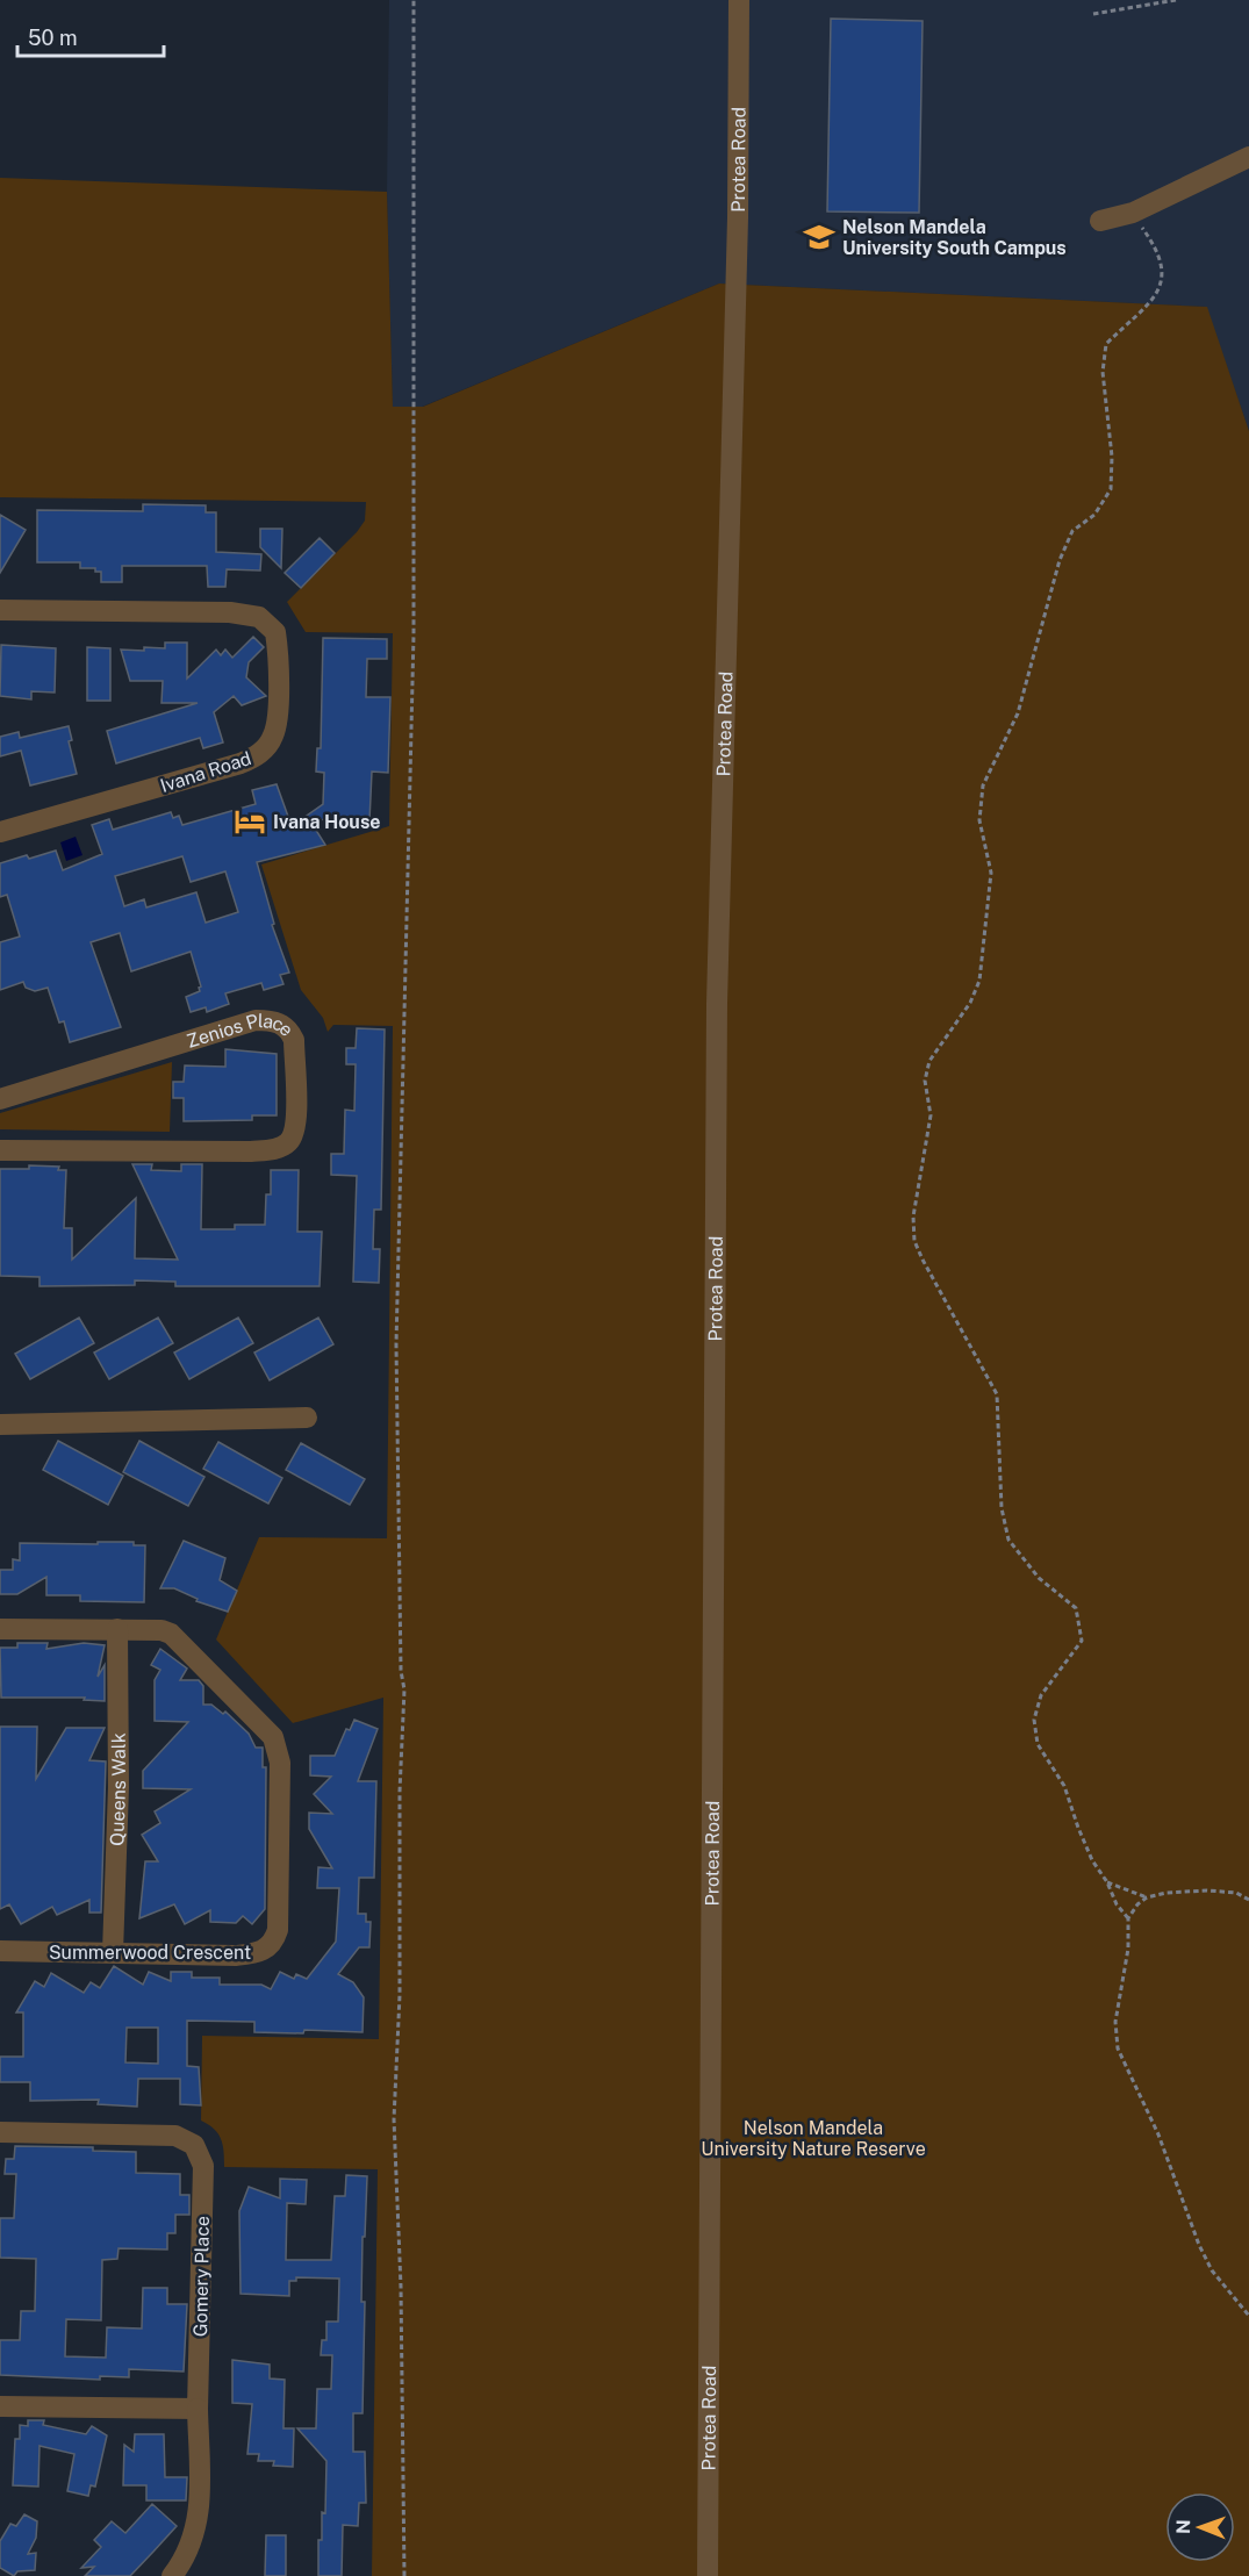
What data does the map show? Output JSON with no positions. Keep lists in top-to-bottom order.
{
  "streets": {
    "street": [
      "Protea Road",
      "Ivana Road",
      "Zenios Place",
      "Queens Walk",
      "Summerwood Crescent",
      "Gomery Place"
    ]
  },
  "crossings": [
    ["Queens Walk", "Summerwood Crescent"]
  ],
  "parks": ["Nelson Mandela University Nature Reserve"],
  "places": {
    "school or university": ["Nelson Mandela University South Campus"],
    "hotel": ["Ivana House"]
  },
  "scale_bar": "50 m",
  "north": "left"
}
